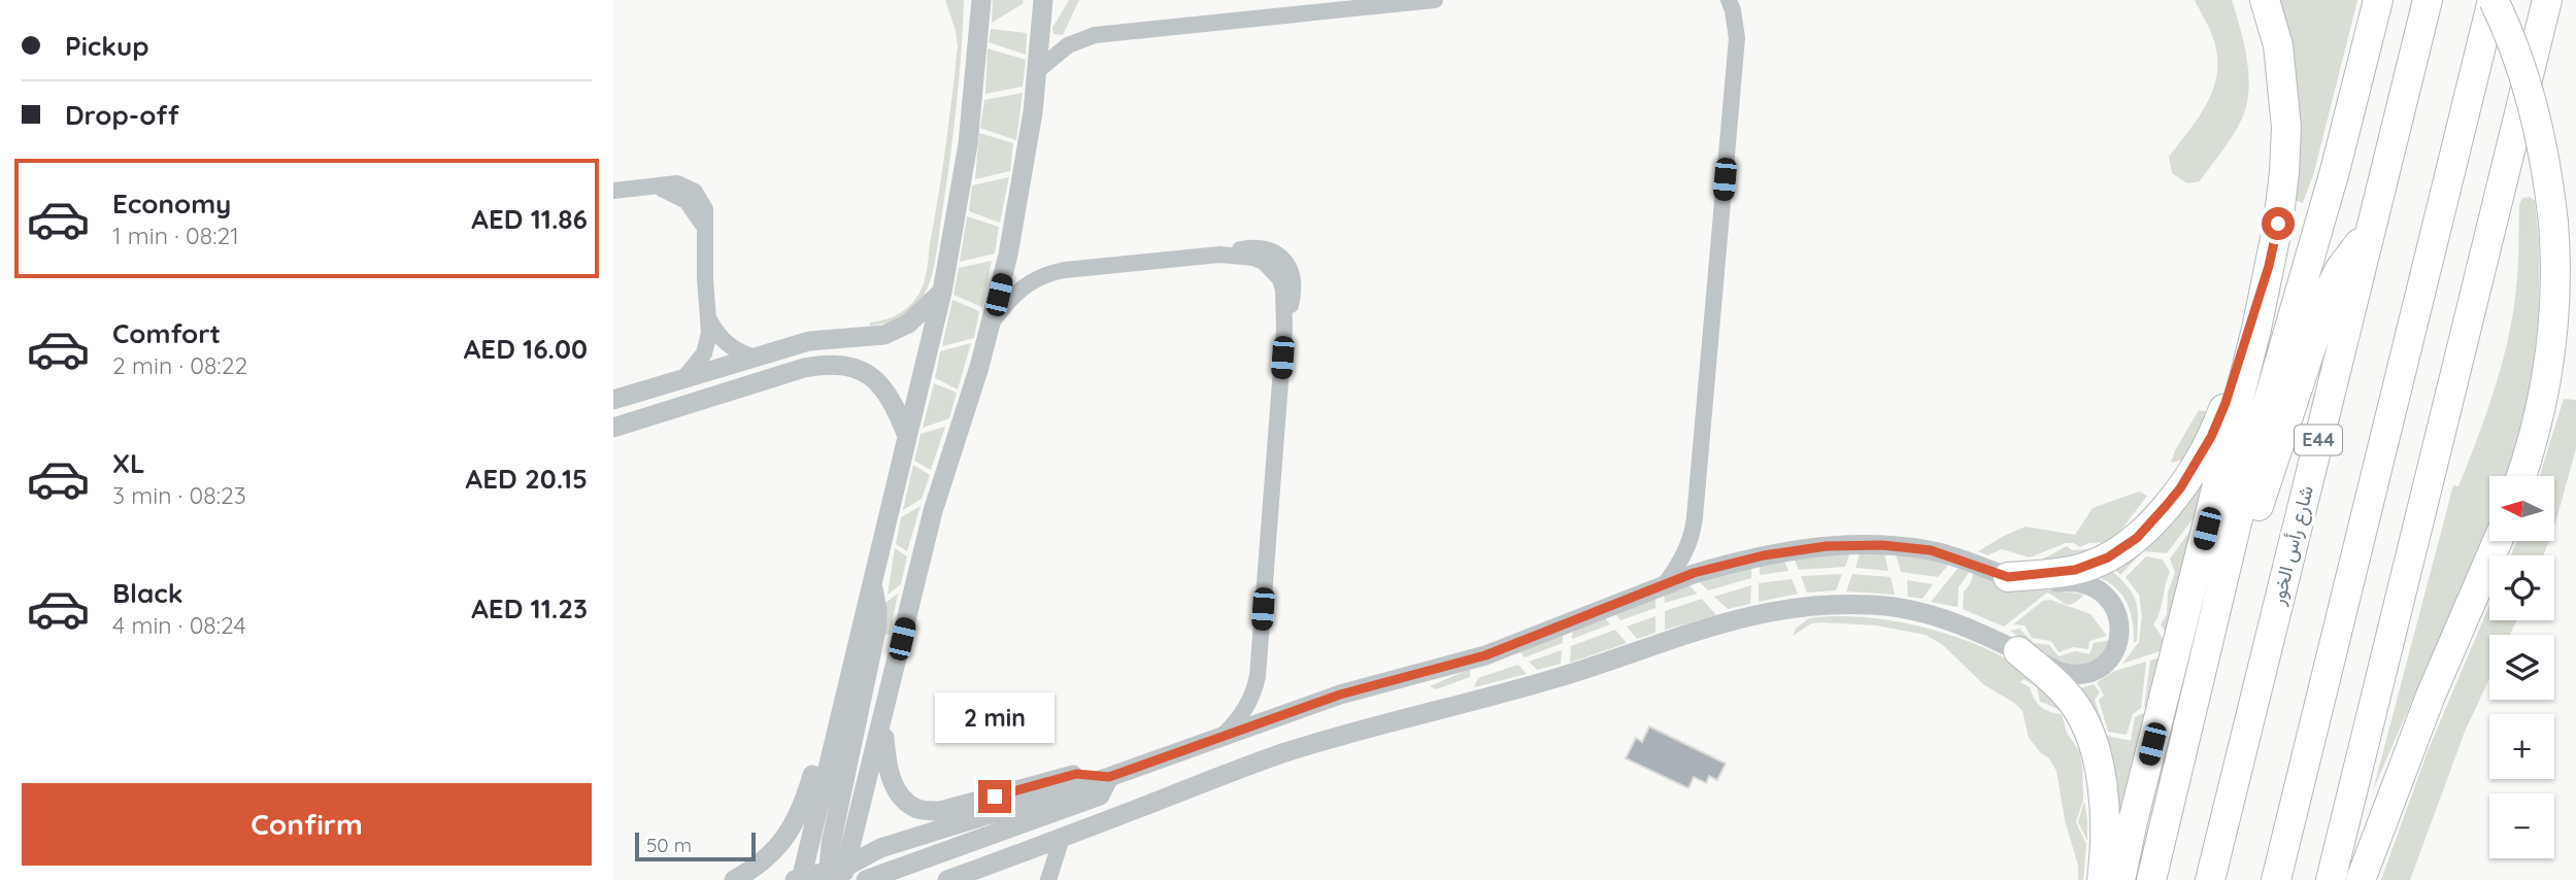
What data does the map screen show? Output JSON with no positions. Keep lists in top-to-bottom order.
{
  "streets": {
    "highway": ["E44", "شارع رأس الخور"]
  },
  "scale_bar": "50 m",
  "north": "left",
  "page": {
    "banner": ["Pickup", "Drop-off"],
    "list": [
      {
        "name": "Economy",
        "note": "1 min · 08:21",
        "value": "AED 11.86"
      },
      {
        "name": "Comfort",
        "note": "2 min · 08:22",
        "value": "AED 16.00"
      },
      {
        "name": "XL",
        "note": "3 min · 08:23",
        "value": "AED 20.15"
      },
      {
        "name": "Black",
        "note": "4 min · 08:24",
        "value": "AED 11.23"
      }
    ],
    "map_buttons": ["+", "−"],
    "bubble": "2 min",
    "buttons": "Confirm",
    "scale": "50 m"
  }
}
